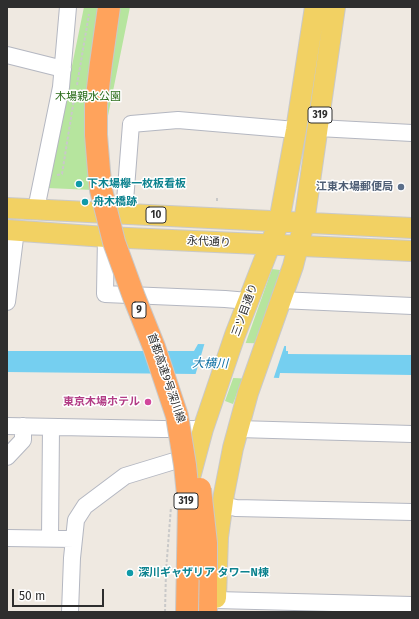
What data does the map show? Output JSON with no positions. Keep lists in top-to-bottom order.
{
  "streets": {
    "highway": ["9", "首都高速9号深川線"],
    "main road": [
      "319",
      "10",
      "永代通り",
      "三ツ目通り"
    ]
  },
  "crossings": [
    ["319", "10"],
    ["319", "永代通り"],
    ["319", "首都高速9号深川線"],
    ["10", "三ツ目通り"],
    ["永代通り", "三ツ目通り"]
  ],
  "water": ["大横川"],
  "parks": ["木場親水公園"],
  "places": [
    "下木場欅一枚板看板",
    "江東木場郵便局",
    "舟木橋跡",
    "東京木場ホテル",
    "深川ギャザリア タワーN棟"
  ],
  "scale_bar": "50 m"
}
